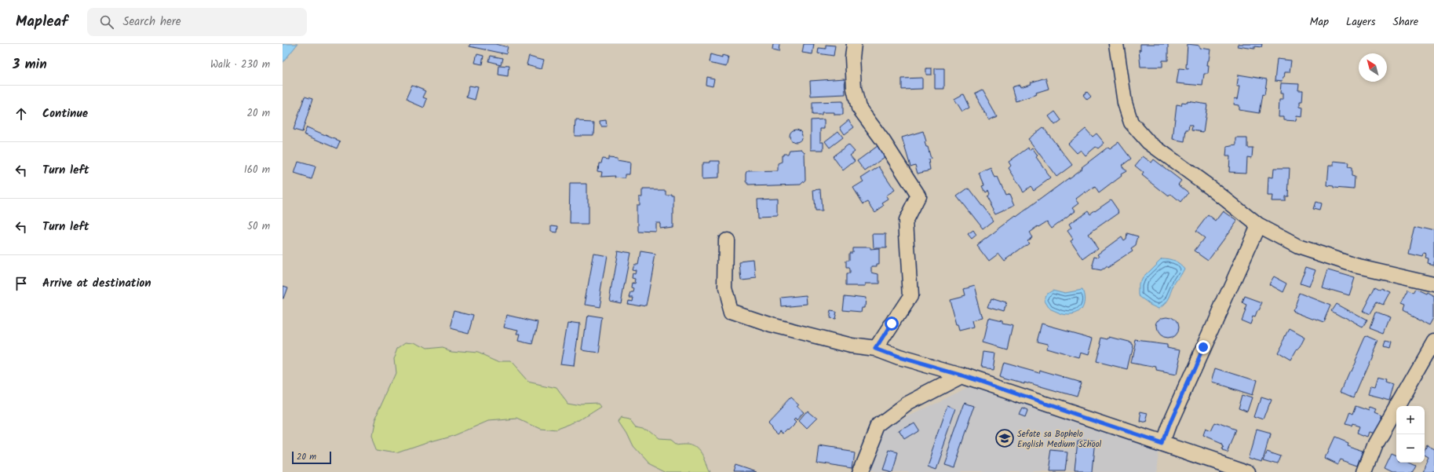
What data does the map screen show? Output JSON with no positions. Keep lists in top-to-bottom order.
{
  "places": {
    "school or university": ["Sefate sa Bophelo English Medium School"]
  },
  "scale_bar": "20 m",
  "north": "top left",
  "page": {
    "header": "Mapleaf",
    "search": "Search here",
    "nav": ["Map", "Layers", "Share"],
    "heading": ["3 min", "Walk · 230 m"],
    "list": [
      ["Continue", "20 m"],
      ["Turn left", "160 m"],
      ["Turn left", "50 m"],
      "Arrive at destination"
    ],
    "map_buttons": ["+", "−"],
    "scale": "20 m"
  }
}
